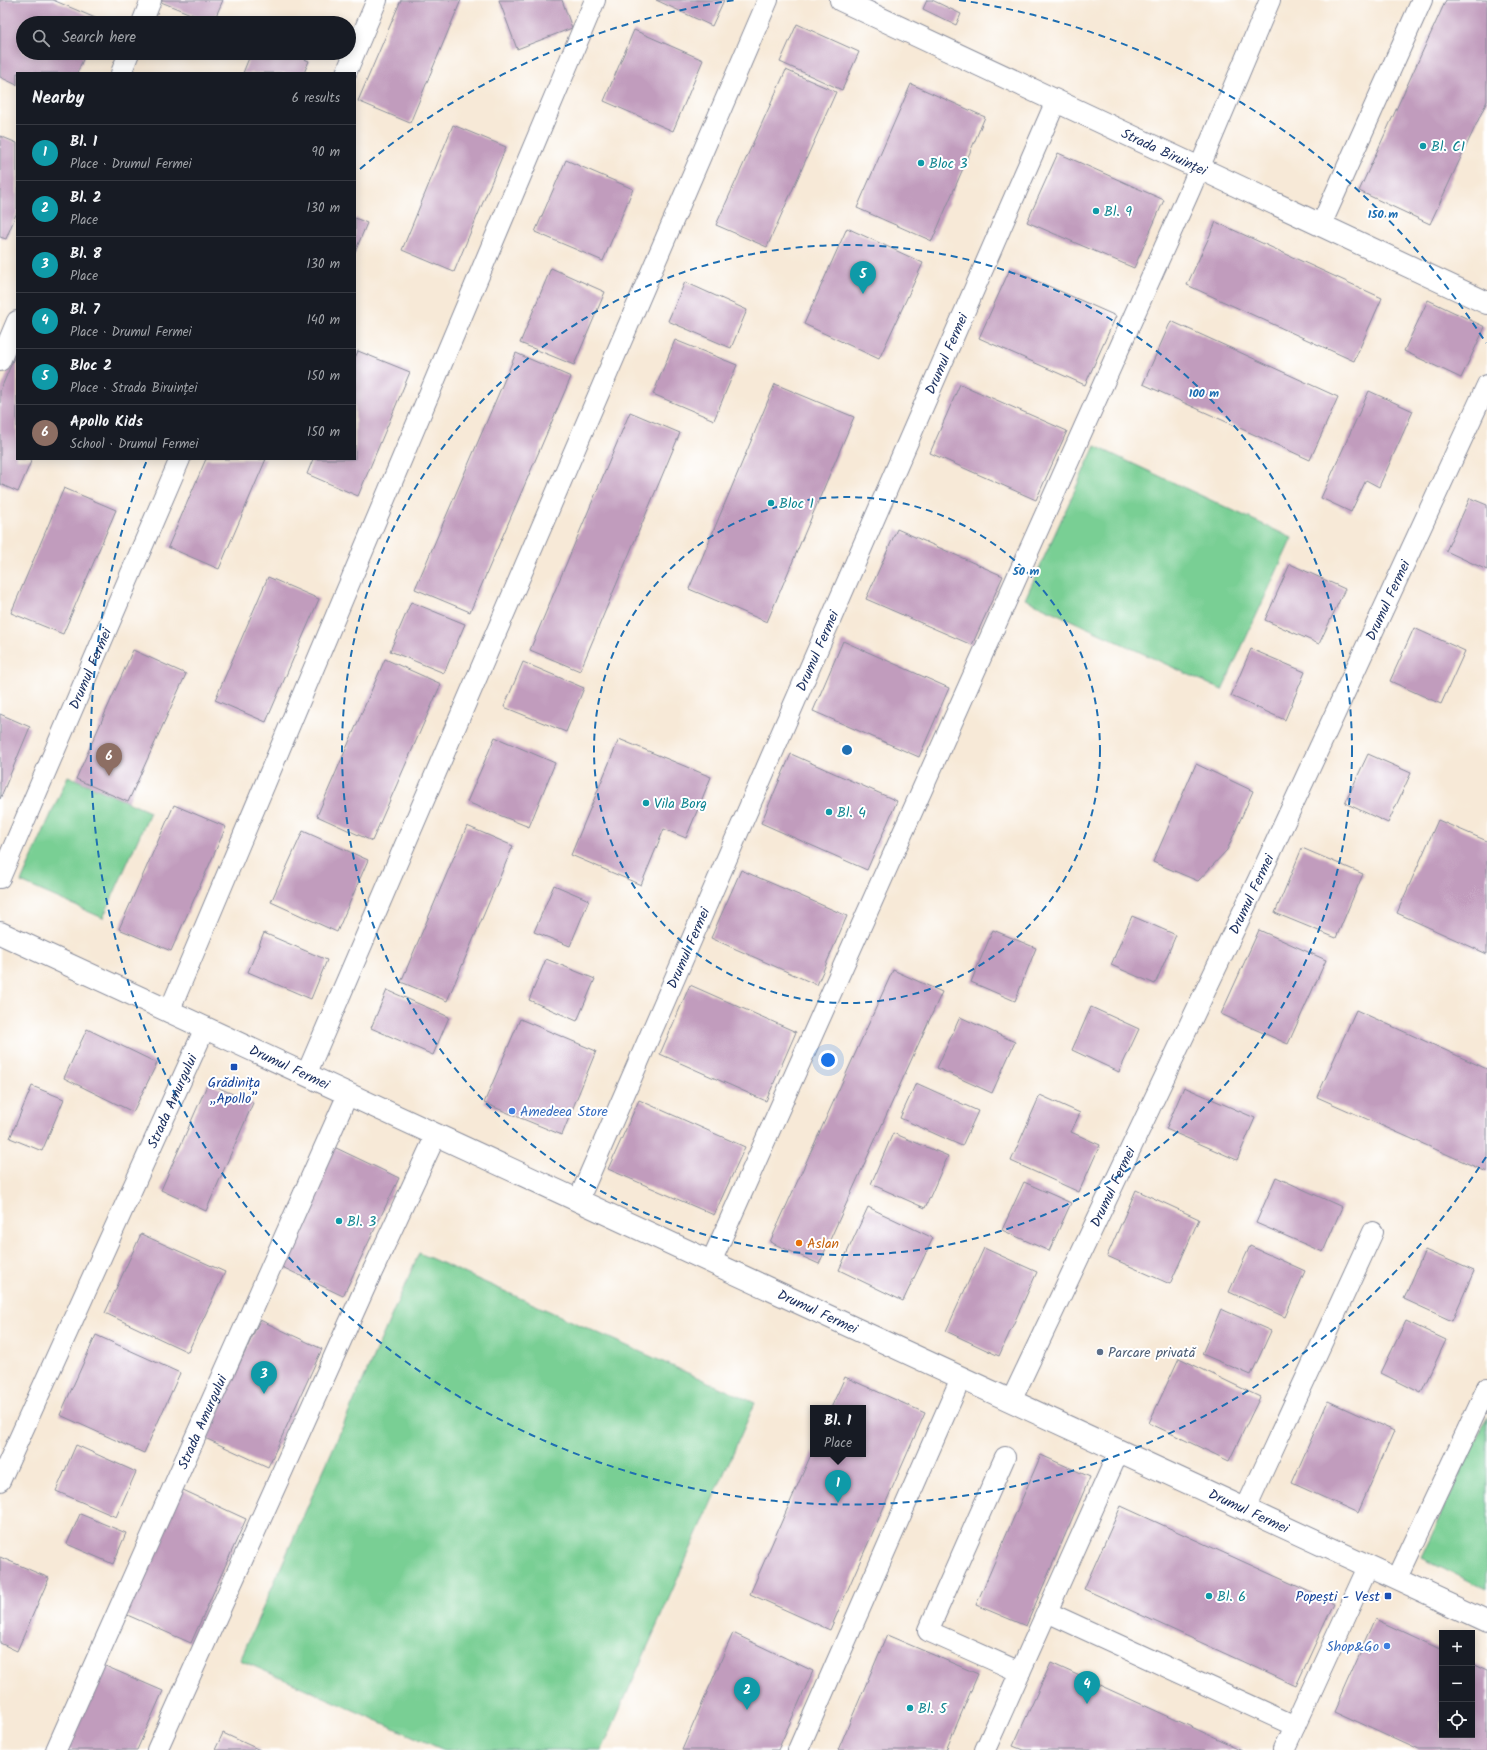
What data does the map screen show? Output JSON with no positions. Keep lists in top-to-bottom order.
{
  "streets": {
    "street": ["Strada Biruinței", "Drumul Fermei"],
    "lane": ["Strada Amurgului"]
  },
  "crossings": [
    ["Strada Biruinței", "Drumul Fermei"],
    ["Drumul Fermei", "Strada Amurgului"]
  ],
  "places": {
    "other": [
      "Bl. C1",
      "Bloc 3",
      "Bl. 9",
      "Bloc 1",
      "Vila Borg",
      "Bl. 4",
      "Amedeea Store",
      "Bl. 3",
      "Aslan",
      "Parcare privată",
      "Bl. 6",
      "Shop&Go",
      "Bl. 5"
    ],
    "transit": ["Grădinița „Apollo”", "Popești - Vest"]
  },
  "page": {
    "search": "Search here",
    "heading": ["Nearby", "6 results"],
    "list": [
      {
        "mark": "1",
        "name": "Bl. 1",
        "note": "Place · Drumul Fermei",
        "value": "90 m"
      },
      {
        "mark": "2",
        "name": "Bl. 2",
        "note": "Place",
        "value": "130 m"
      },
      {
        "mark": "3",
        "name": "Bl. 8",
        "note": "Place",
        "value": "130 m"
      },
      {
        "mark": "4",
        "name": "Bl. 7",
        "note": "Place · Drumul Fermei",
        "value": "140 m"
      },
      {
        "mark": "5",
        "name": "Bloc 2",
        "note": "Place · Strada Biruinței",
        "value": "150 m"
      },
      {
        "mark": "6",
        "name": "Apollo Kids",
        "note": "School · Drumul Fermei",
        "value": "150 m"
      }
    ],
    "pins": [
      "5",
      "6",
      "3",
      "1",
      "4",
      "2"
    ],
    "popup": ["Bl. 1", "Place"],
    "map_buttons": ["+", "−"]
  },
  "rings": ["150 m", "100 m", "50 m"]
}
